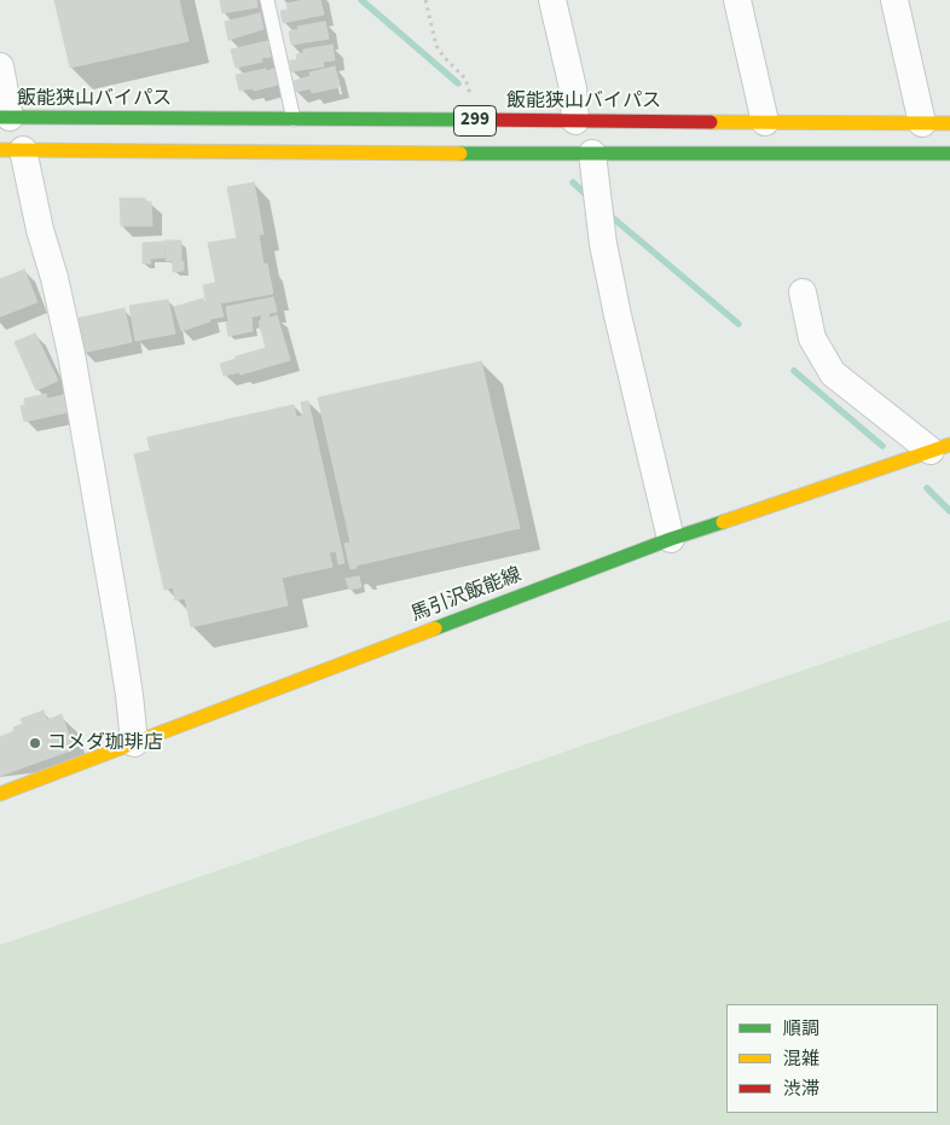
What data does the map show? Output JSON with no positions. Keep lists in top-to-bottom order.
{
  "streets": {
    "main road": ["飯能狭山バイパス", "299", "馬引沢飯能線"]
  },
  "places": ["コメダ珈琲店"],
  "legend": ["順調", "混雑", "渋滞"]
}
